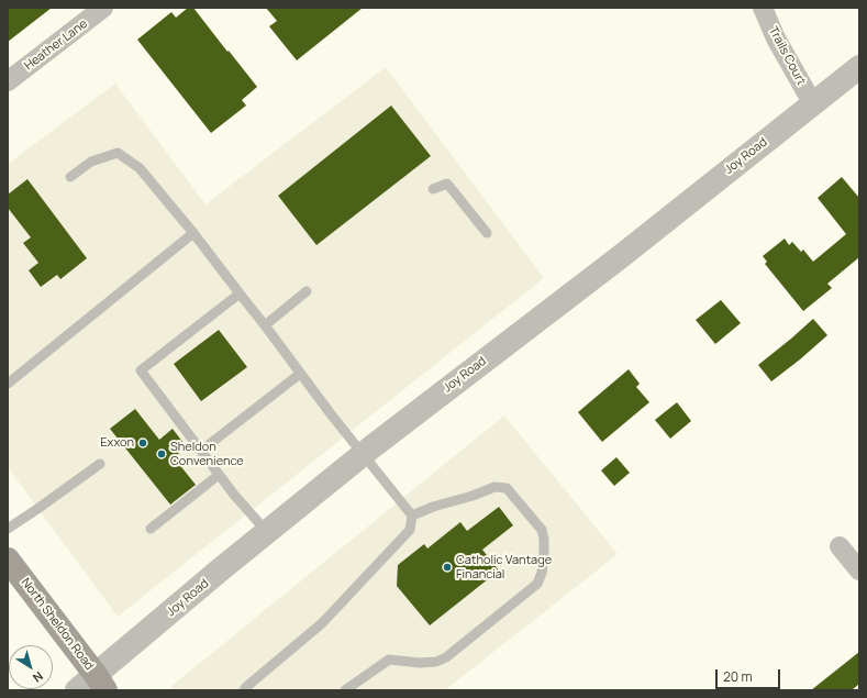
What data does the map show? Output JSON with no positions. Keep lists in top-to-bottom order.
{
  "streets": {
    "main road": ["North Sheldon Road"],
    "street": ["Heather Lane", "Trails Court", "Joy Road"]
  },
  "crossings": [
    ["Trails Court", "Joy Road"],
    ["Joy Road", "North Sheldon Road"]
  ],
  "places": ["Exxon", "Sheldon Convenience", "Catholic Vantage Financial"],
  "scale_bar": "20 m",
  "north": "bottom right"
}
